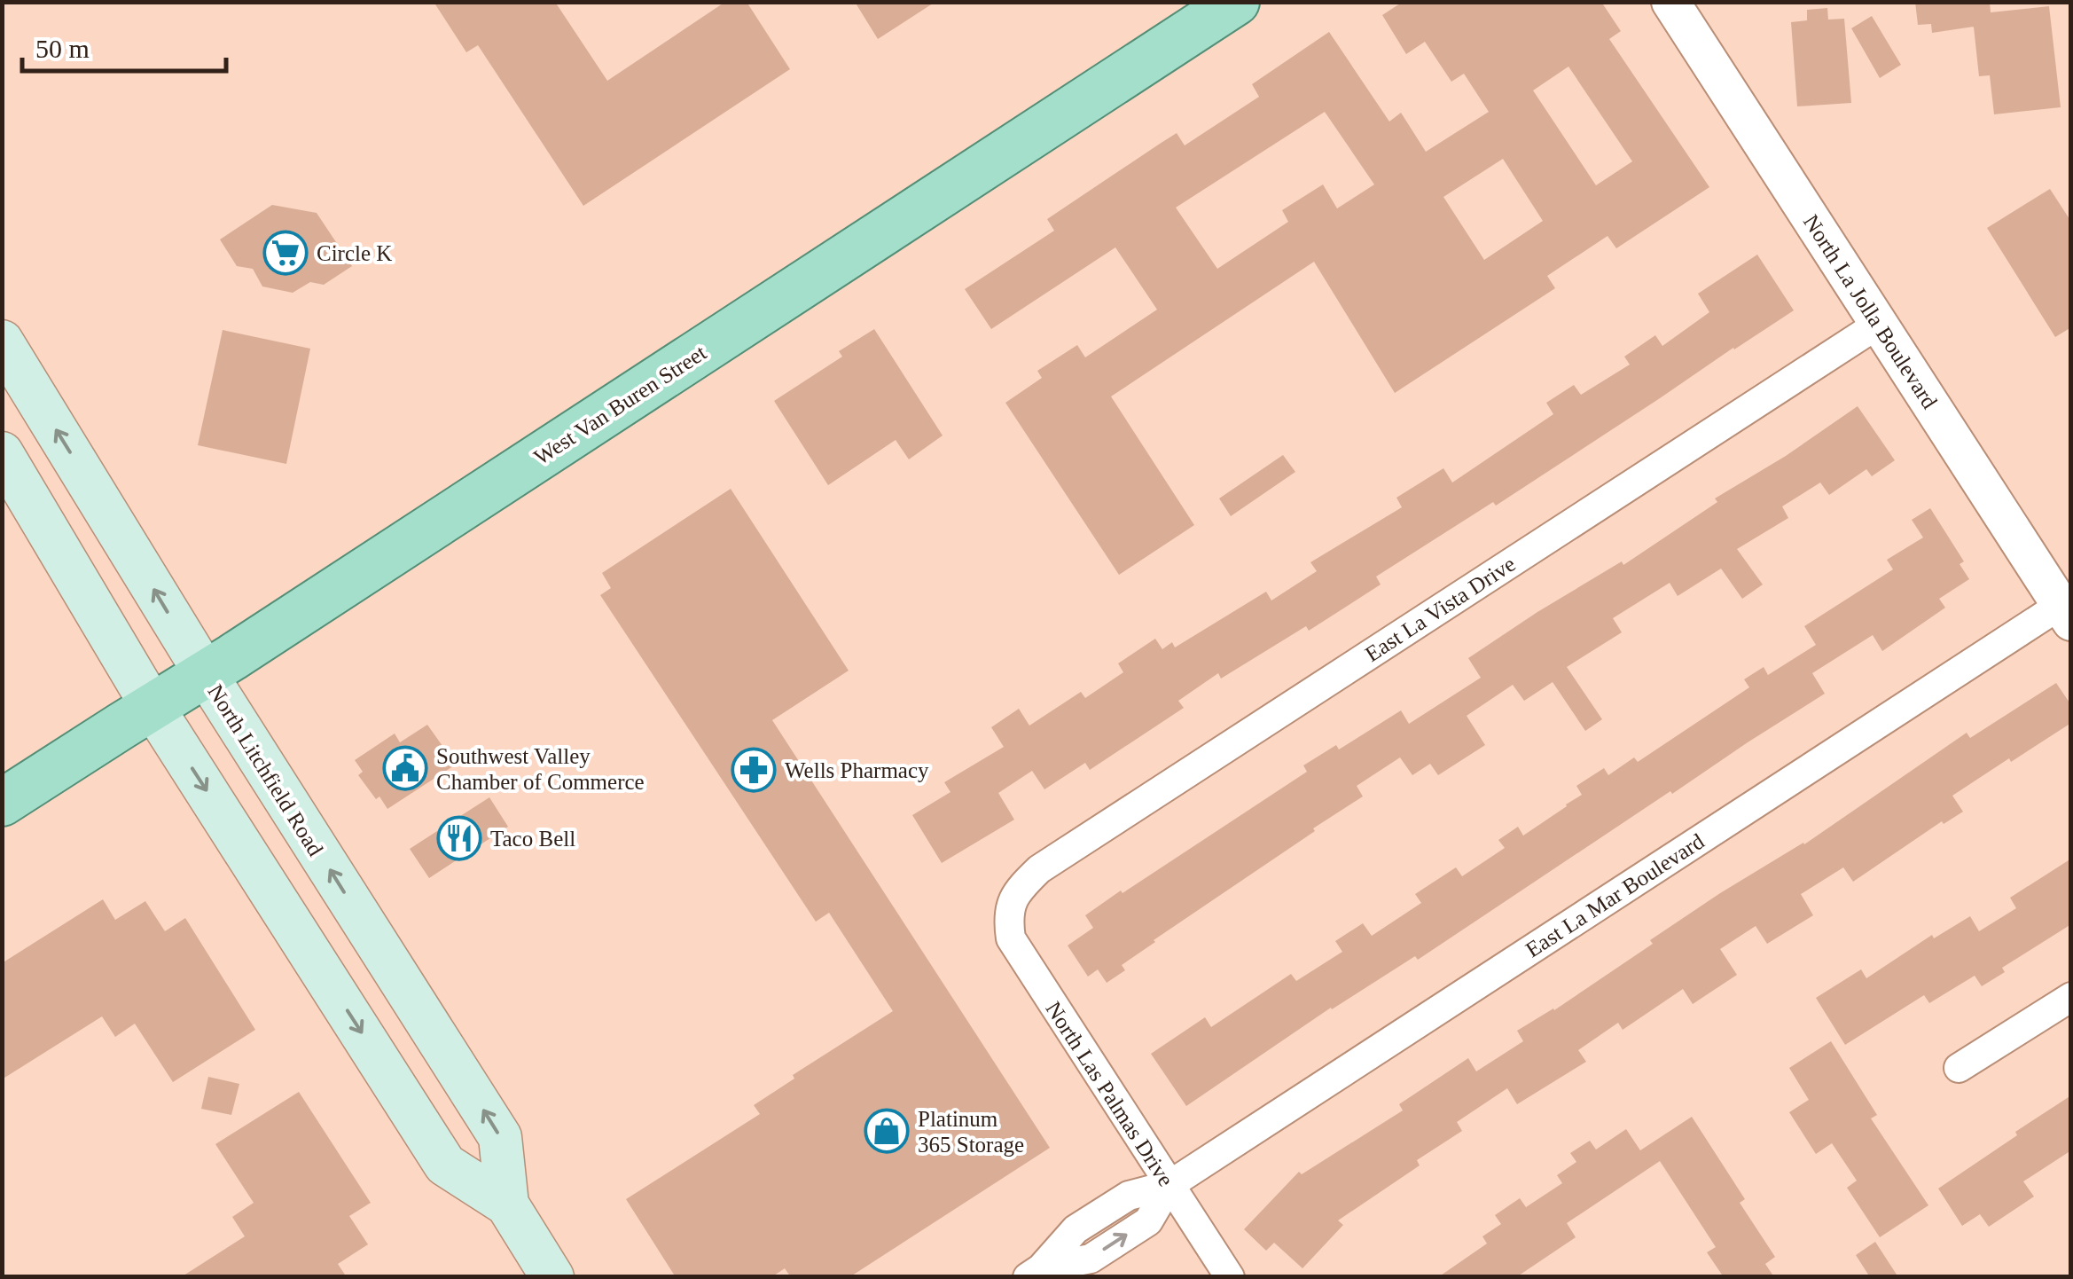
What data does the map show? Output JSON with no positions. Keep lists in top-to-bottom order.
{
  "streets": {
    "main road": ["West Van Buren Street", "North Litchfield Road"],
    "street": [
      "North La Jolla Boulevard",
      "East La Vista Drive",
      "East La Mar Boulevard",
      "North Las Palmas Drive"
    ]
  },
  "crossings": [
    ["North La Jolla Boulevard", "East La Vista Drive"],
    ["North La Jolla Boulevard", "East La Mar Boulevard"],
    ["West Van Buren Street", "North Litchfield Road"],
    ["East La Vista Drive", "North Las Palmas Drive"],
    ["East La Mar Boulevard", "North Las Palmas Drive"]
  ],
  "places": {
    "supermarket": ["Circle K"],
    "public building": ["Southwest Valley Chamber of Commerce"],
    "pharmacy": ["Wells Pharmacy"],
    "restaurant": ["Taco Bell"],
    "shop": ["Platinum 365 Storage"]
  },
  "scale_bar": "50 m"
}
